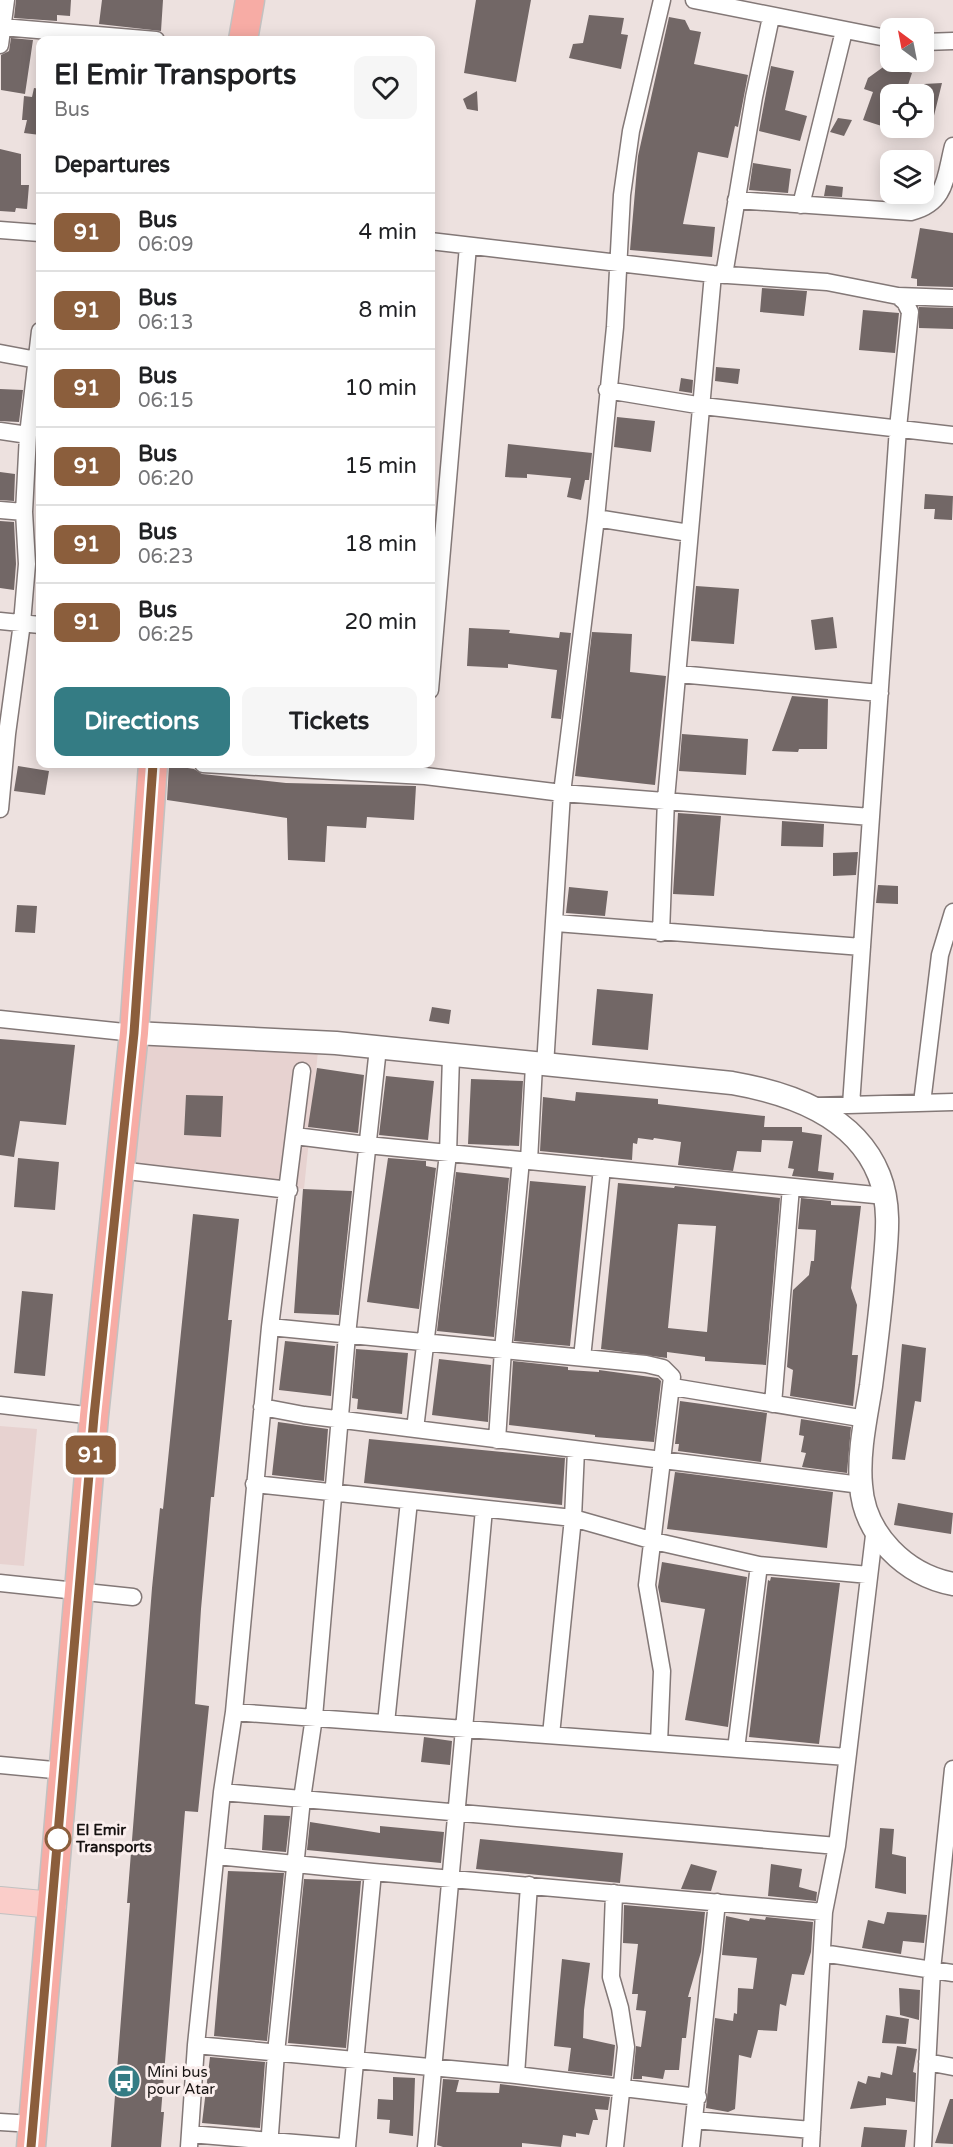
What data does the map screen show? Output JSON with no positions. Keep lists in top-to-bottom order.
{
  "places": {
    "other": ["El Emir Transports"],
    "bus stop": ["Mini bus pour Atar"]
  },
  "lines": ["bus line 91"],
  "north": "top left",
  "page": {
    "on_map": "91",
    "heading": [
      ["El Emir Transports", "Bus"],
      "Departures"
    ],
    "list": [
      {
        "mark": "91",
        "name": "Bus",
        "note": "06:09",
        "value": "4 min"
      },
      {
        "mark": "91",
        "name": "Bus",
        "note": "06:13",
        "value": "8 min"
      },
      {
        "mark": "91",
        "name": "Bus",
        "note": "06:15",
        "value": "10 min"
      },
      {
        "mark": "91",
        "name": "Bus",
        "note": "06:20",
        "value": "15 min"
      },
      {
        "mark": "91",
        "name": "Bus",
        "note": "06:23",
        "value": "18 min"
      },
      {
        "mark": "91",
        "name": "Bus",
        "note": "06:25",
        "value": "20 min"
      }
    ],
    "buttons": ["Directions", "Tickets"]
  }
}
